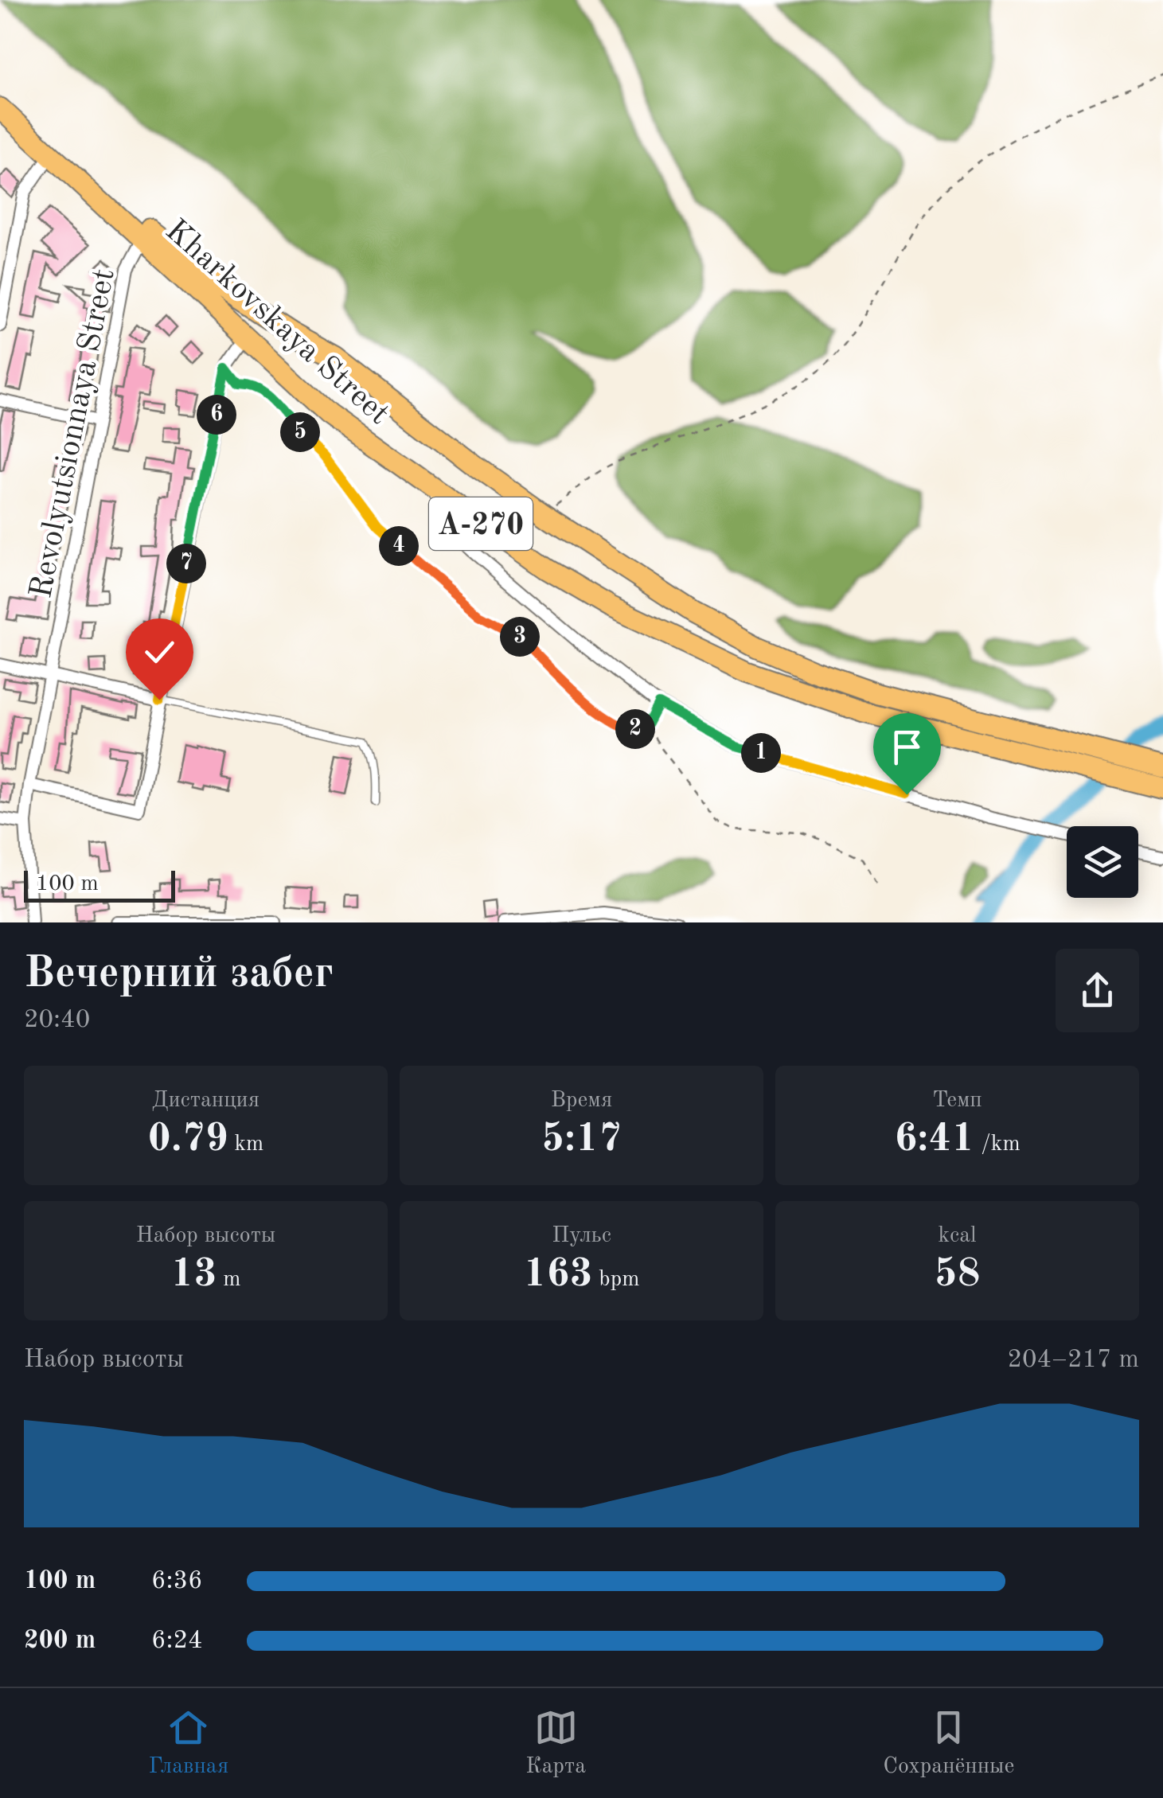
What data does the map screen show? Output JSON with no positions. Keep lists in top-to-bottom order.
{
  "streets": {
    "highway": ["Kharkovskaya Street", "А-270"],
    "street": ["Revolyutsionnaya Street"]
  },
  "crossings": [
    ["Kharkovskaya Street", "Revolyutsionnaya Street"],
    ["Kharkovskaya Street", "А-270"]
  ],
  "scale_bar": "100 m",
  "page": {
    "pins": [
      "6",
      "5",
      "4",
      "7",
      "3",
      "2",
      "1"
    ],
    "scale": "100 m",
    "heading": ["Вечерний забег", "20:40"],
    "stats": [
      ["Дистанция", "0.79 km"],
      ["Время", "5:17"],
      ["Темп", "6:41 /km"],
      ["Набор высоты", "13 m"],
      ["Пульс", "163 bpm"],
      ["kcal", "58"]
    ],
    "chart": ["Набор высоты", "204–217 m"],
    "list": [
      {
        "name": "100 m",
        "note": "6:36"
      },
      {
        "name": "200 m",
        "note": "6:24"
      }
    ],
    "tabs": ["Главная", "Карта", "Сохранённые"]
  }
}
